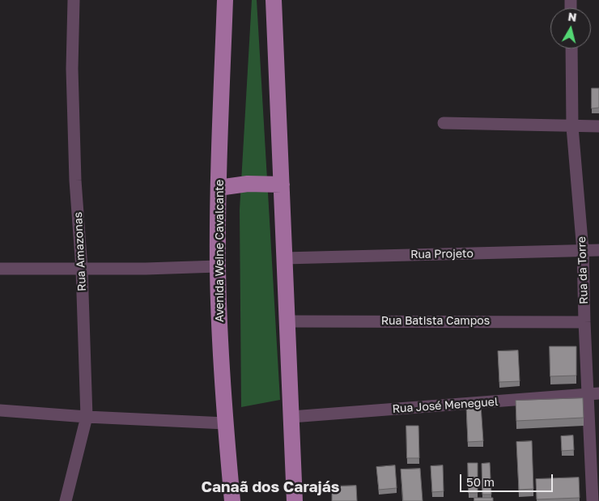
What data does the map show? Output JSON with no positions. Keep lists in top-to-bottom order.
{
  "streets": {
    "main road": ["Avenida Weine Cavalcante"],
    "street": [
      "Rua Amazonas",
      "Rua Projeto",
      "Rua da Torre",
      "Rua Batista Campos",
      "Rua José Meneguel"
    ]
  },
  "crossings": [
    ["Rua Projeto", "Rua da Torre"],
    ["Rua da Torre", "Rua Batista Campos"],
    ["Rua da Torre", "Rua José Meneguel"]
  ],
  "districts": ["Canaã dos Carajás"],
  "scale_bar": "50 m",
  "north": "top"
}
